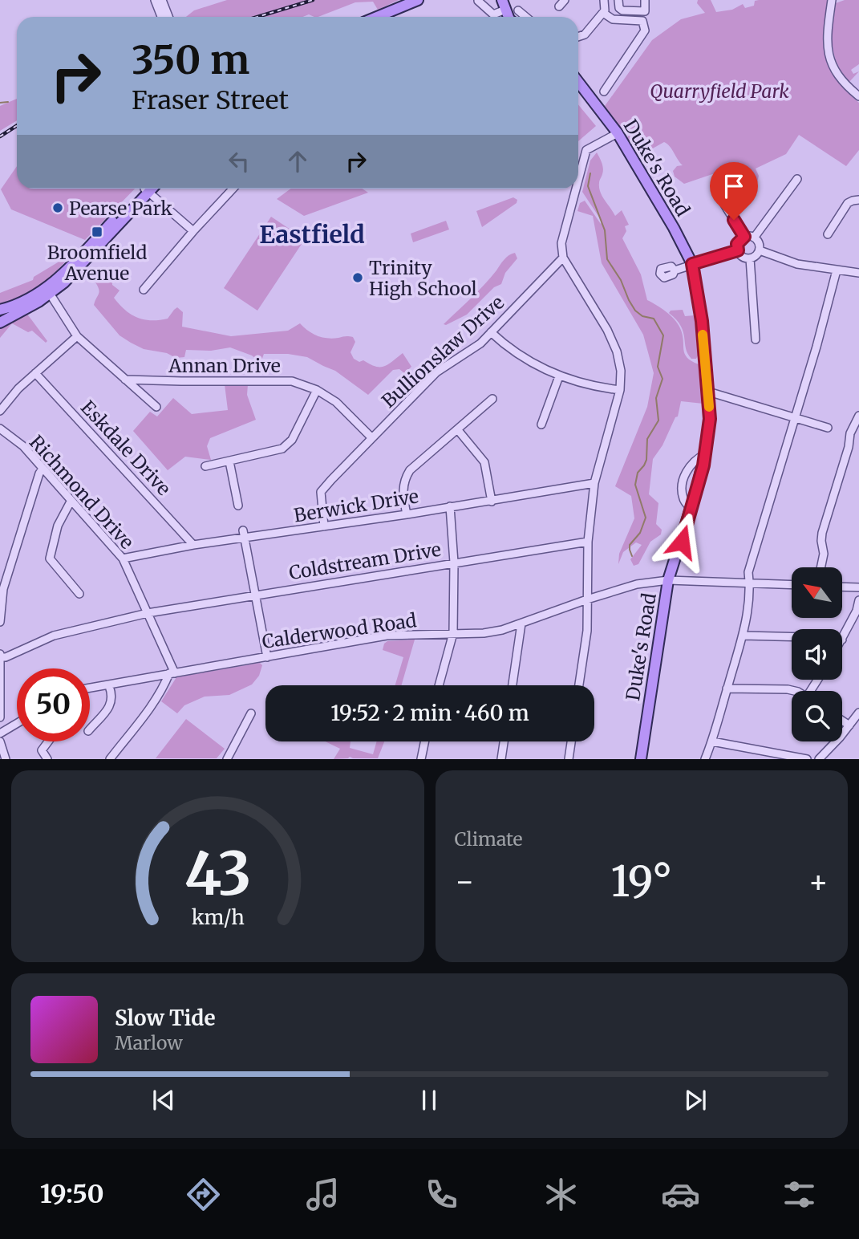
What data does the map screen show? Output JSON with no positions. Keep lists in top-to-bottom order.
{
  "streets": {
    "main road": ["Duke's Road"],
    "street": [
      "Bullionslaw Drive",
      "Annan Drive",
      "Eskdale Drive",
      "Richmond Drive",
      "Berwick Drive",
      "Coldstream Drive",
      "Calderwood Road"
    ]
  },
  "crossings": [
    ["Duke's Road", "Calderwood Road"],
    ["Bullionslaw Drive", "Annan Drive"],
    ["Bullionslaw Drive", "Berwick Drive"],
    ["Eskdale Drive", "Berwick Drive"],
    ["Richmond Drive", "Berwick Drive"],
    ["Richmond Drive", "Coldstream Drive"],
    ["Richmond Drive", "Calderwood Road"]
  ],
  "districts": ["Eastfield"],
  "parks": ["Quarryfield Park"],
  "places": {
    "other": ["Pearse Park", "Trinity High School"],
    "transit": ["Broomfield Avenue"]
  },
  "north": "top left",
  "page": {
    "turn": ["350 m", "Fraser Street"],
    "limit": "50",
    "trip": "19:52 · 2 min · 460 m",
    "tile": "Climate",
    "heat": ["−", "19°", "+"],
    "song": ["Slow Tide", "Marlow"],
    "tabs": "19:50",
    "gauge": ["43", "km/h"]
  }
}
